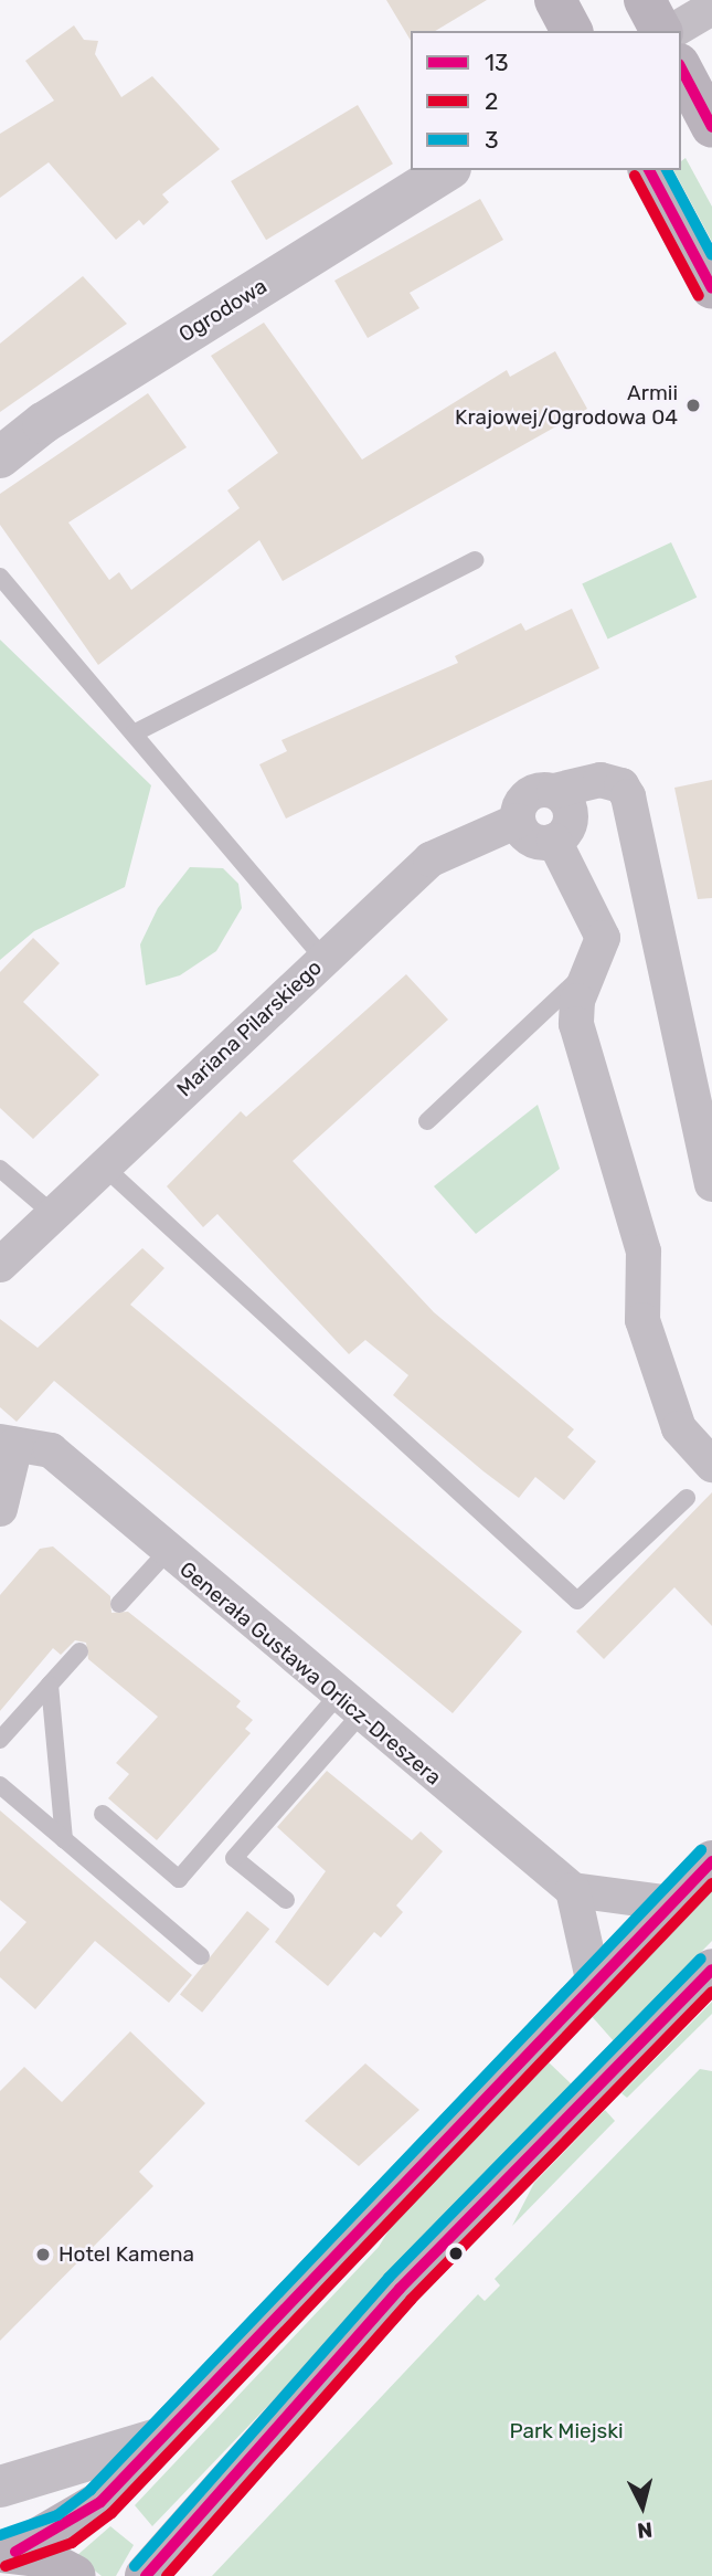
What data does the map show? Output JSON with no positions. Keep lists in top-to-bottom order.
{
  "streets": {
    "street": ["Ogrodowa", "Mariana Pilarskiego", "Generała Gustawa Orlicz-Dreszera"]
  },
  "parks": ["Park Miejski"],
  "places": ["Armii Krajowej/Ogrodowa 04", "Hotel Kamena"],
  "lines": ["transit line 13", "transit line 3", "transit line 2"],
  "legend": ["13", "2", "3"],
  "north": "bottom"
}
